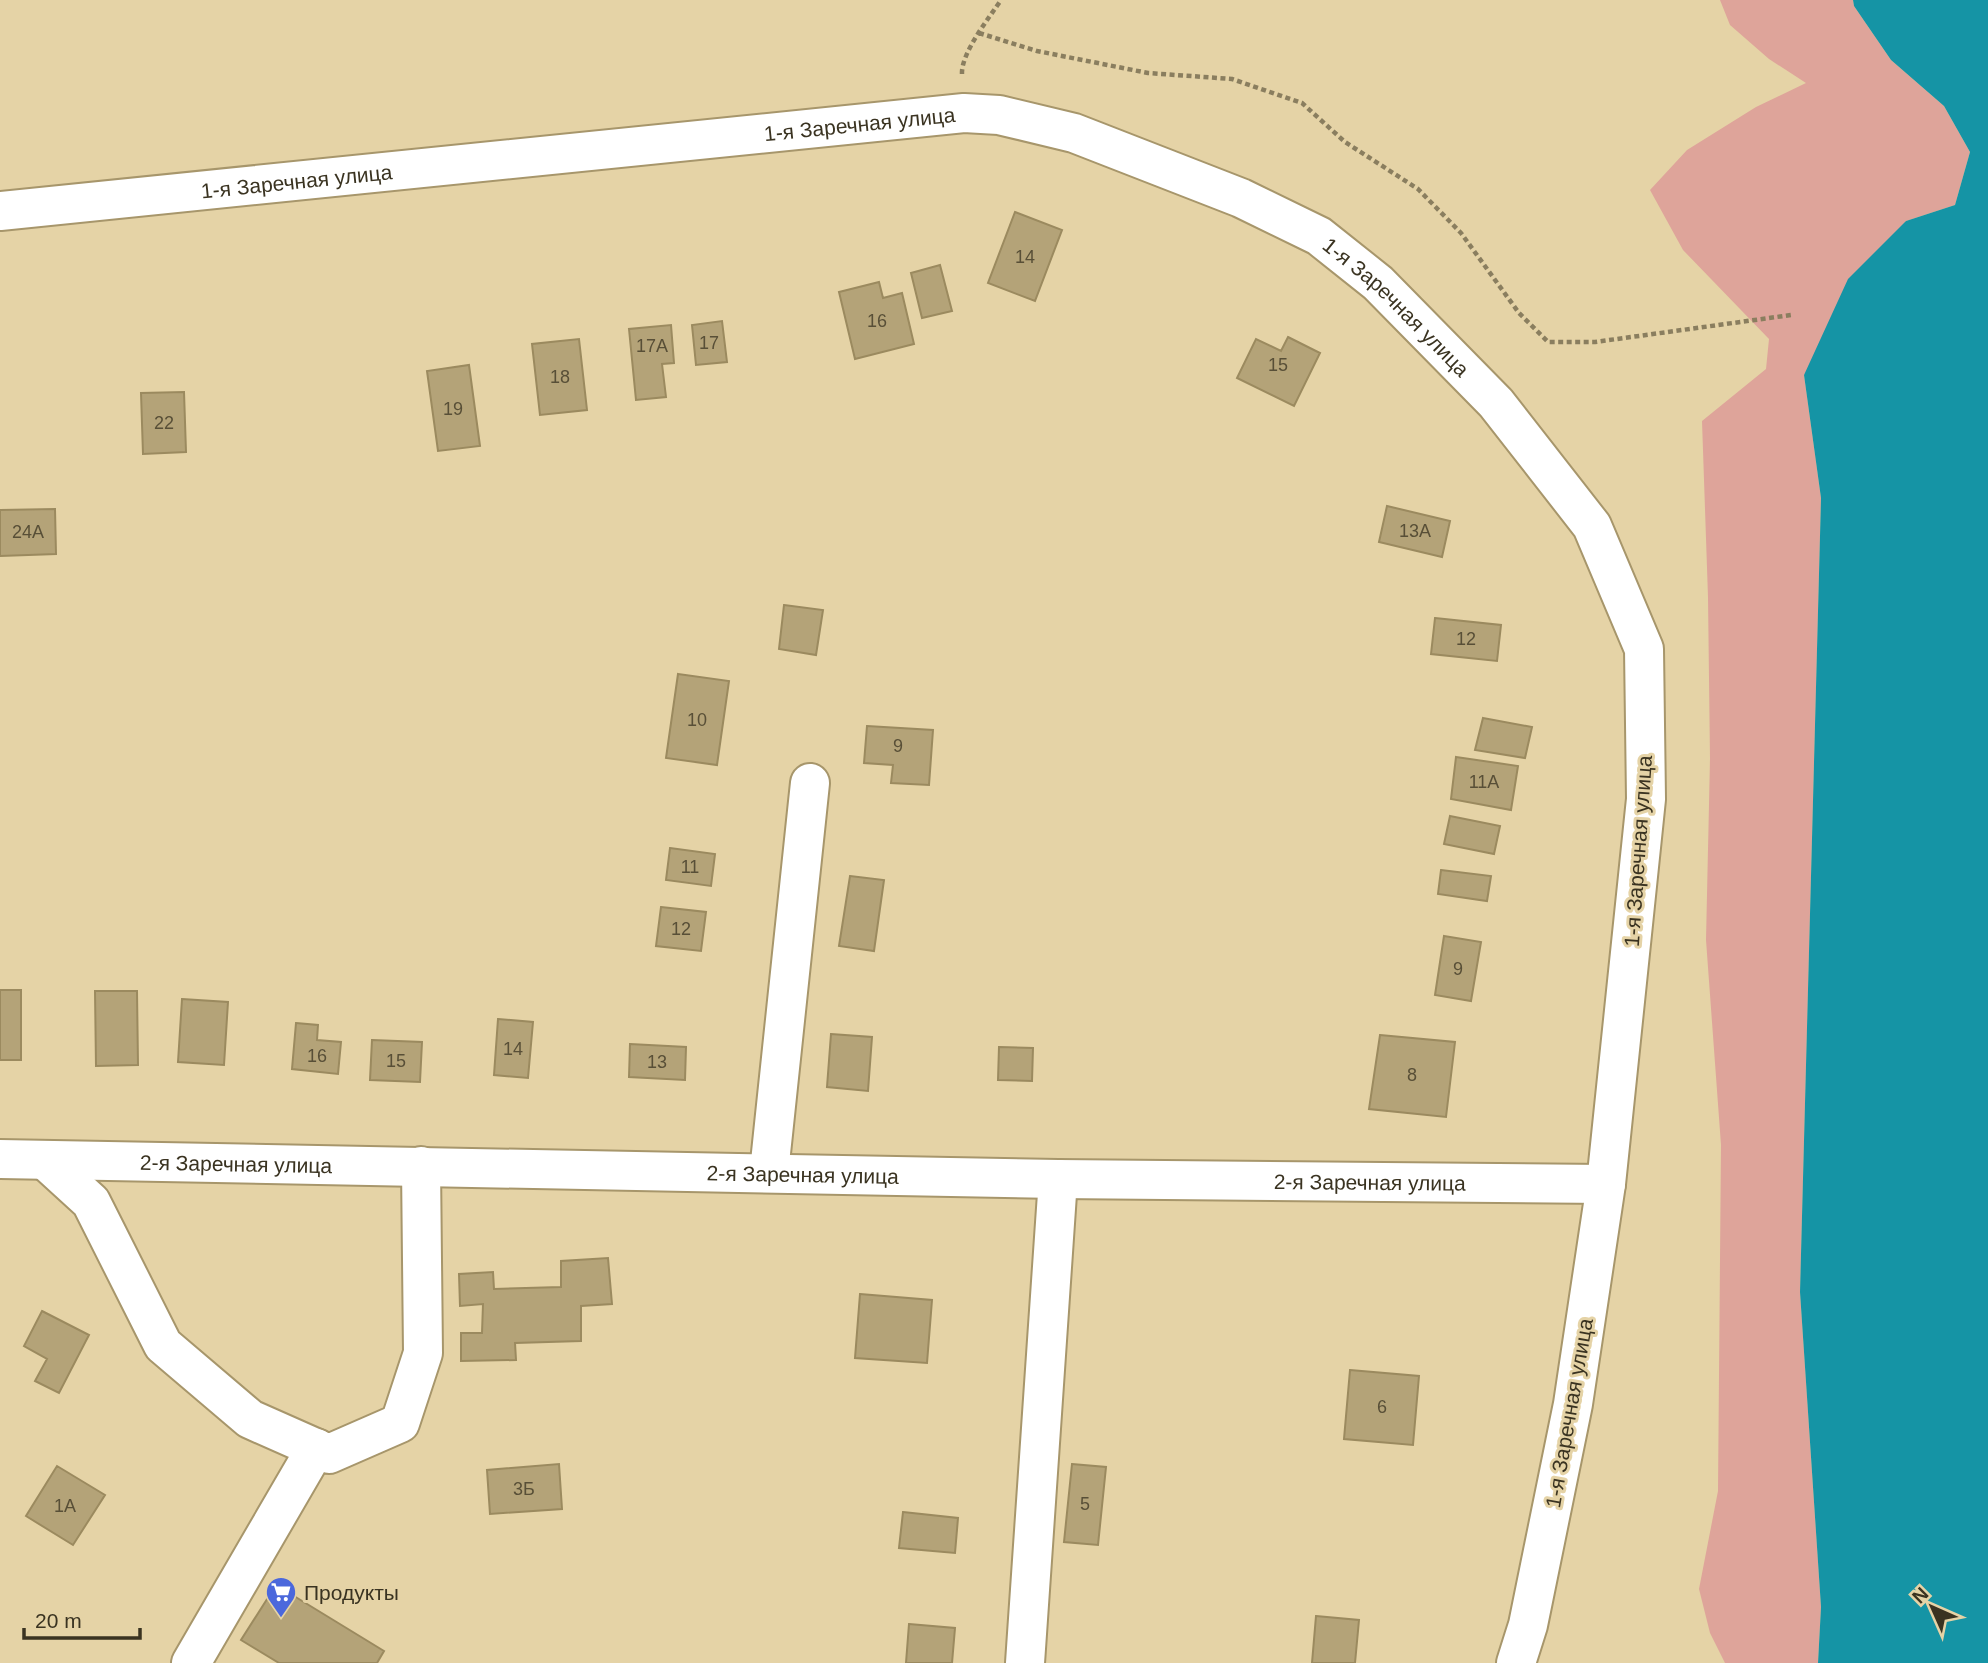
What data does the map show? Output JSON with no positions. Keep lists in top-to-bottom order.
{
  "streets": {
    "street": ["1-я Заречная улица", "2-я Заречная улица"]
  },
  "crossings": [
    ["1-я Заречная улица", "2-я Заречная улица"]
  ],
  "places": {
    "supermarket": ["Продукты"]
  },
  "house_numbers": [
    "14",
    "16",
    "17",
    "17А",
    "15",
    "18",
    "19",
    "22",
    "13А",
    "24А",
    "12",
    "10",
    "9",
    "11А",
    "11",
    "12",
    "9",
    "14",
    "16",
    "15",
    "13",
    "8",
    "6",
    "3Б",
    "5",
    "1А"
  ],
  "scale_bar": "20 m",
  "north": "top left"
}
